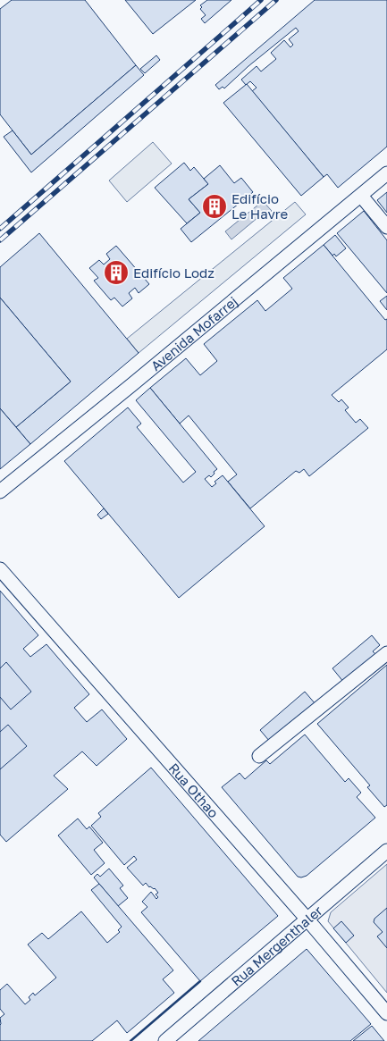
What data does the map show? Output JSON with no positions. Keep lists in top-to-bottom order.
{
  "streets": {
    "street": ["Avenida Mofarrej", "Rua Othao", "Rua Mergenthaler"]
  },
  "crossings": [
    ["Rua Othao", "Rua Mergenthaler"]
  ],
  "places": {
    "building": ["Edifício Le Havre", "Edifício Lodz"]
  }
}
